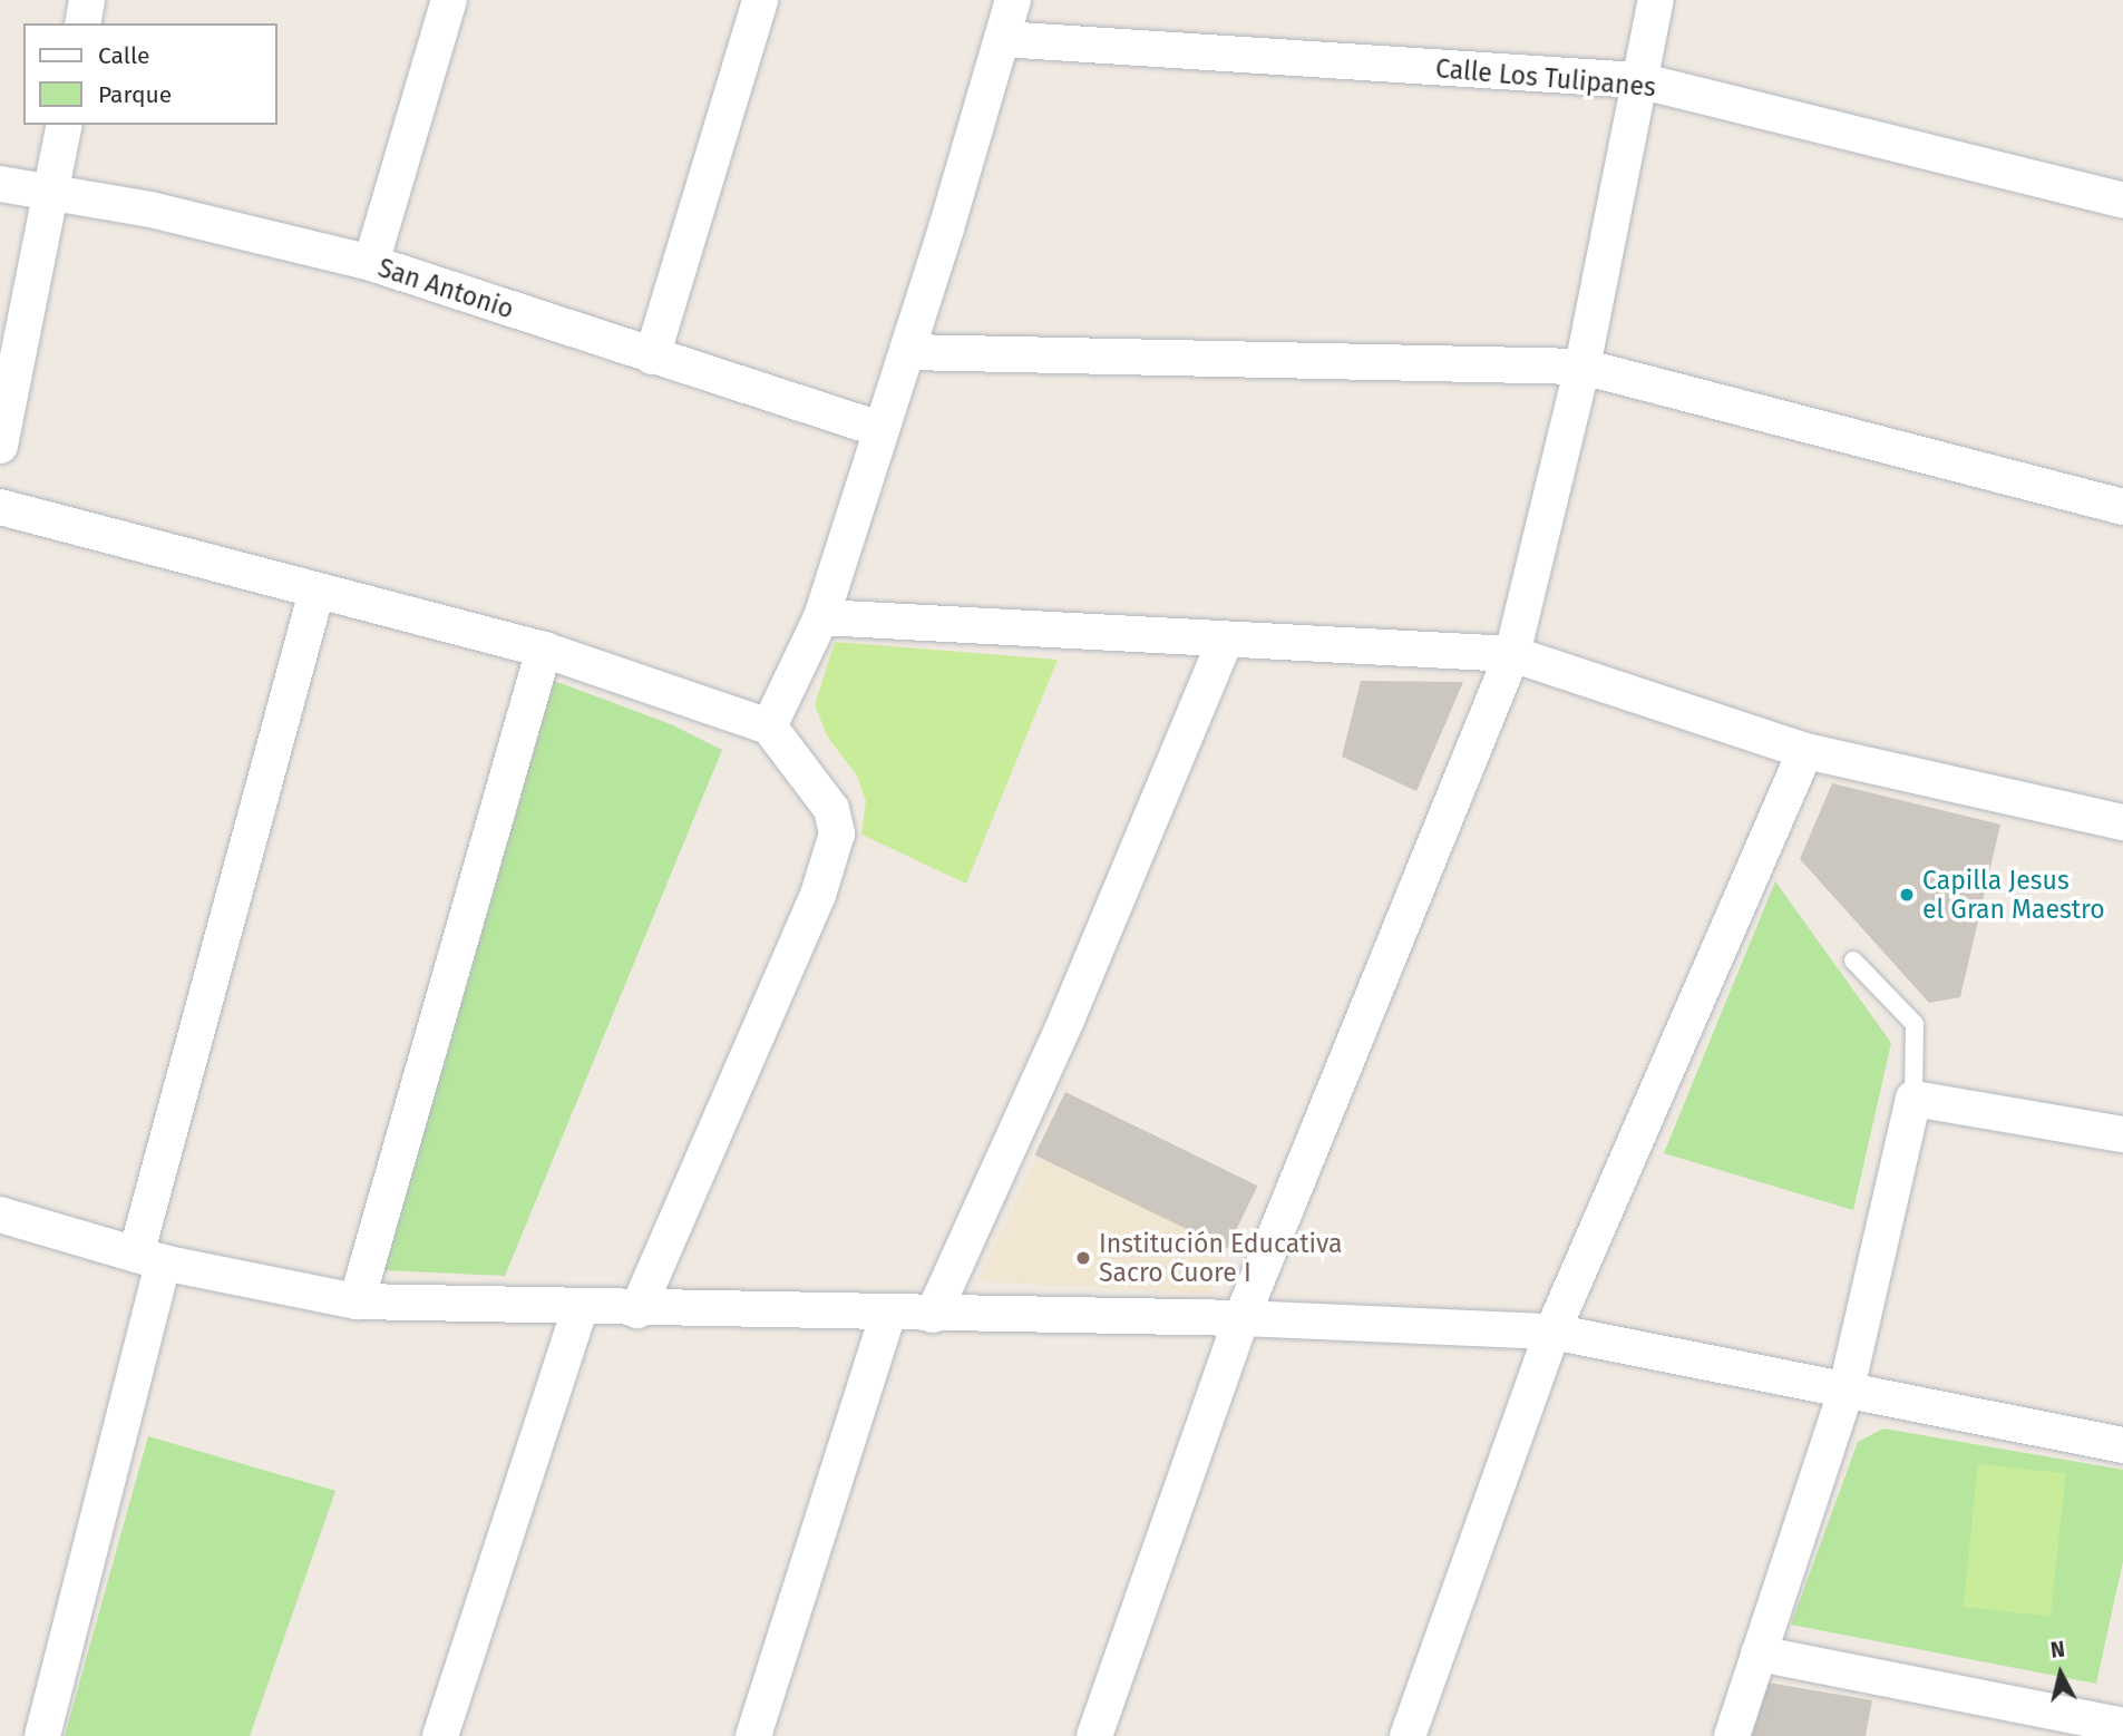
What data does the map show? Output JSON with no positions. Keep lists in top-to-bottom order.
{
  "streets": {
    "street": ["Calle Los Tulipanes", "San Antonio"]
  },
  "places": ["Capilla Jesus el Gran Maestro", "Institución Educativa Sacro Cuore I"],
  "legend": ["Calle", "Parque"],
  "north": "top"
}
